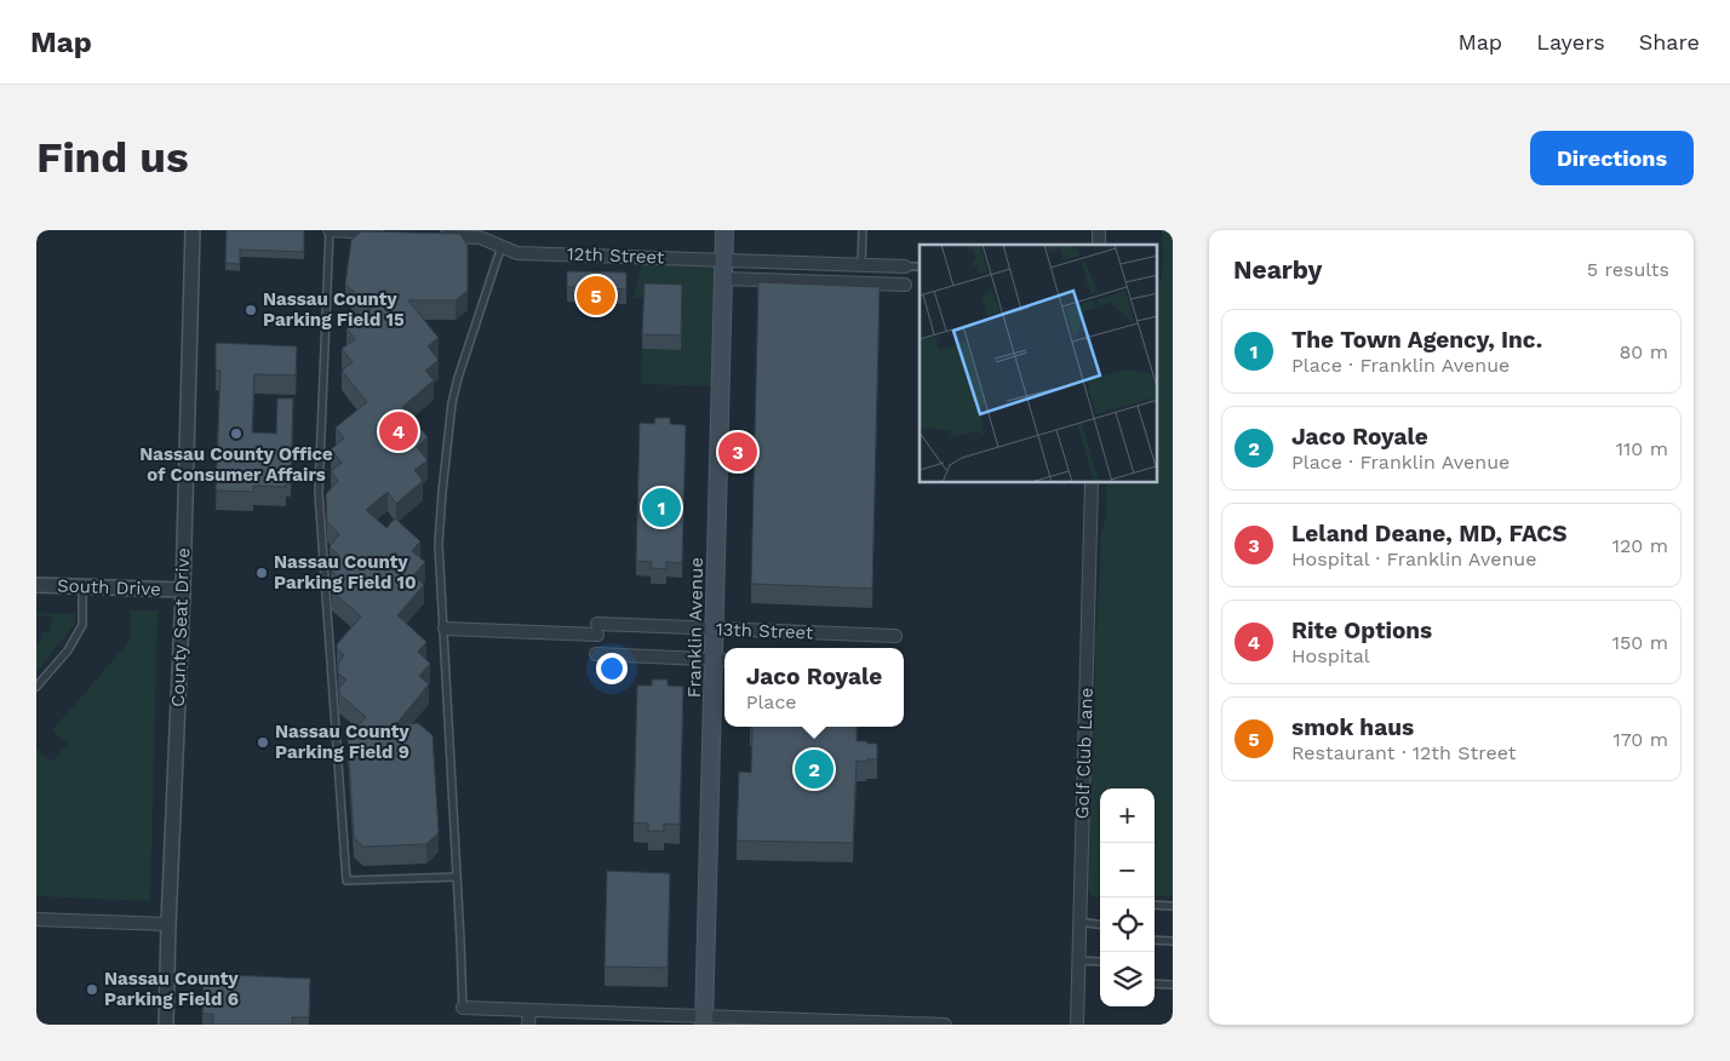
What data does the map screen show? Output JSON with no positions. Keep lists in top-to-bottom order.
{
  "streets": {
    "main road": ["Franklin Avenue"],
    "street": [
      "12th Street",
      "South Drive",
      "County Seat Drive",
      "13th Street",
      "Golf Club Lane"
    ]
  },
  "crossings": [
    ["12th Street", "Franklin Avenue"],
    ["South Drive", "County Seat Drive"],
    ["Franklin Avenue", "13th Street"]
  ],
  "places": [
    "Nassau County Parking Field 15",
    "Nassau County Office of Consumer Affairs",
    "Nassau County Parking Field 10",
    "Nassau County Parking Field 9",
    "Nassau County Parking Field 6"
  ],
  "page": {
    "header": "Map",
    "nav": ["Map", "Layers", "Share"],
    "buttons": "Directions",
    "title": "Find us",
    "heading": ["Nearby", "5 results"],
    "pins": [
      "5",
      "4",
      "3",
      "1",
      "2"
    ],
    "list": [
      {
        "mark": "1",
        "name": "The Town Agency, Inc.",
        "note": "Place · Franklin Avenue",
        "value": "80 m"
      },
      {
        "mark": "2",
        "name": "Jaco Royale",
        "note": "Place · Franklin Avenue",
        "value": "110 m"
      },
      {
        "mark": "3",
        "name": "Leland Deane, MD, FACS",
        "note": "Hospital · Franklin Avenue",
        "value": "120 m"
      },
      {
        "mark": "4",
        "name": "Rite Options",
        "note": "Hospital",
        "value": "150 m"
      },
      {
        "mark": "5",
        "name": "smok haus",
        "note": "Restaurant · 12th Street",
        "value": "170 m"
      }
    ],
    "popup": ["Jaco Royale", "Place"],
    "map_buttons": ["+", "−"]
  }
}
